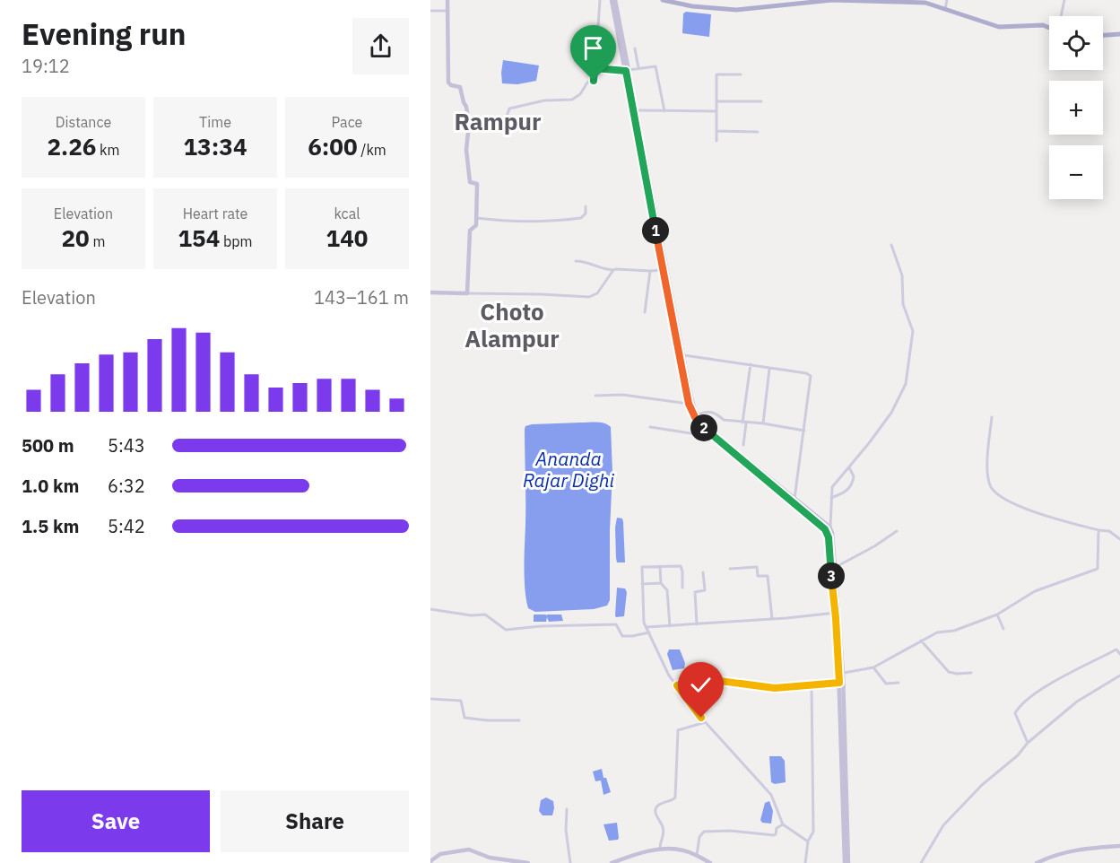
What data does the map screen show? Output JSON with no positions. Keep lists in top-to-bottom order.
{
  "districts": ["Rampur", "Choto Alampur"],
  "water": ["Ananda Rajar Dighi"],
  "page": {
    "heading": ["Evening run", "19:12"],
    "map_buttons": ["+", "−"],
    "stats": [
      ["Distance", "2.26 km"],
      ["Time", "13:34"],
      ["Pace", "6:00 /km"],
      ["Elevation", "20 m"],
      ["Heart rate", "154 bpm"],
      ["kcal", "140"]
    ],
    "pins": ["1", "2", "3"],
    "chart": ["Elevation", "143–161 m"],
    "list": [
      {
        "name": "500 m",
        "note": "5:43"
      },
      {
        "name": "1.0 km",
        "note": "6:32"
      },
      {
        "name": "1.5 km",
        "note": "5:42"
      }
    ],
    "buttons": ["Save", "Share"]
  }
}
